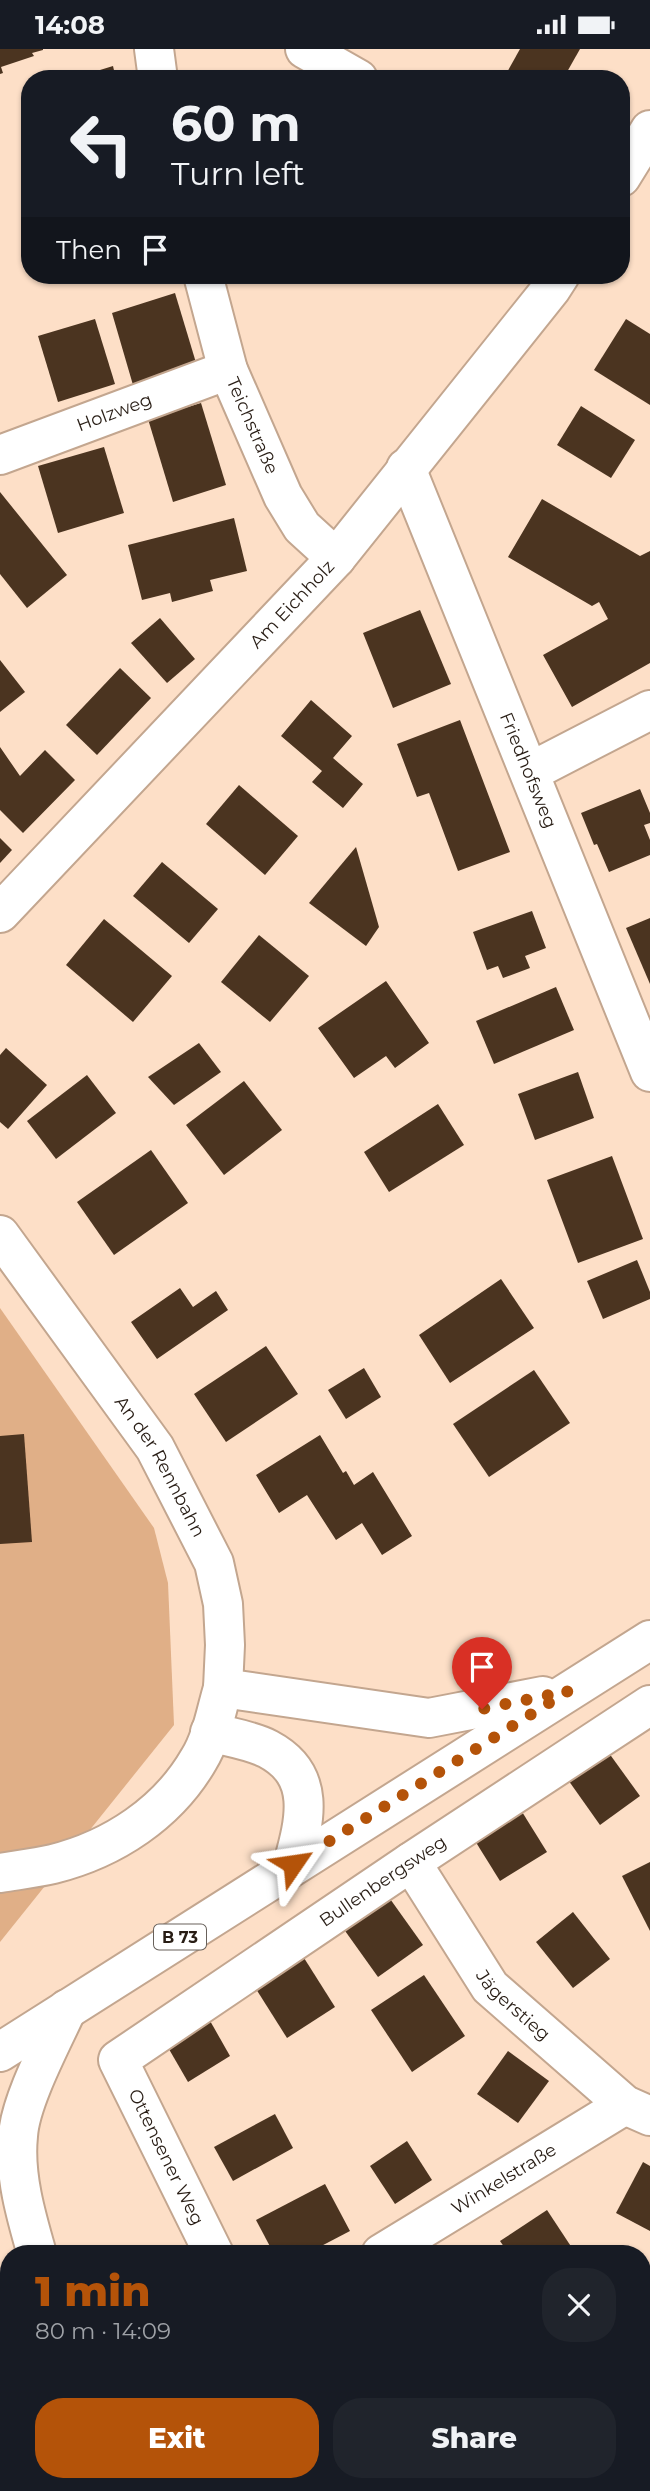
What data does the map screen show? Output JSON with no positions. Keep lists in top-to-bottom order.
{
  "streets": {
    "street": [
      "Holzweg",
      "Teichstraße",
      "Am Eichholz",
      "Friedhofsweg",
      "An der Rennbahn",
      "Bullenbergsweg",
      "B 73",
      "Jägerstieg",
      "Ottensener Weg",
      "Winkelstraße"
    ]
  },
  "crossings": [
    ["Holzweg", "Teichstraße"],
    ["Teichstraße", "Am Eichholz"],
    ["Am Eichholz", "Friedhofsweg"],
    ["Bullenbergsweg", "Jägerstieg"],
    ["Bullenbergsweg", "Ottensener Weg"],
    ["Jägerstieg", "Winkelstraße"]
  ],
  "page": {
    "status": "14:08",
    "turn": ["60 m", "Turn left"],
    "then": "Then",
    "heading": ["1 min", "80 m · 14:09"],
    "buttons": ["Exit", "Share"]
  }
}
